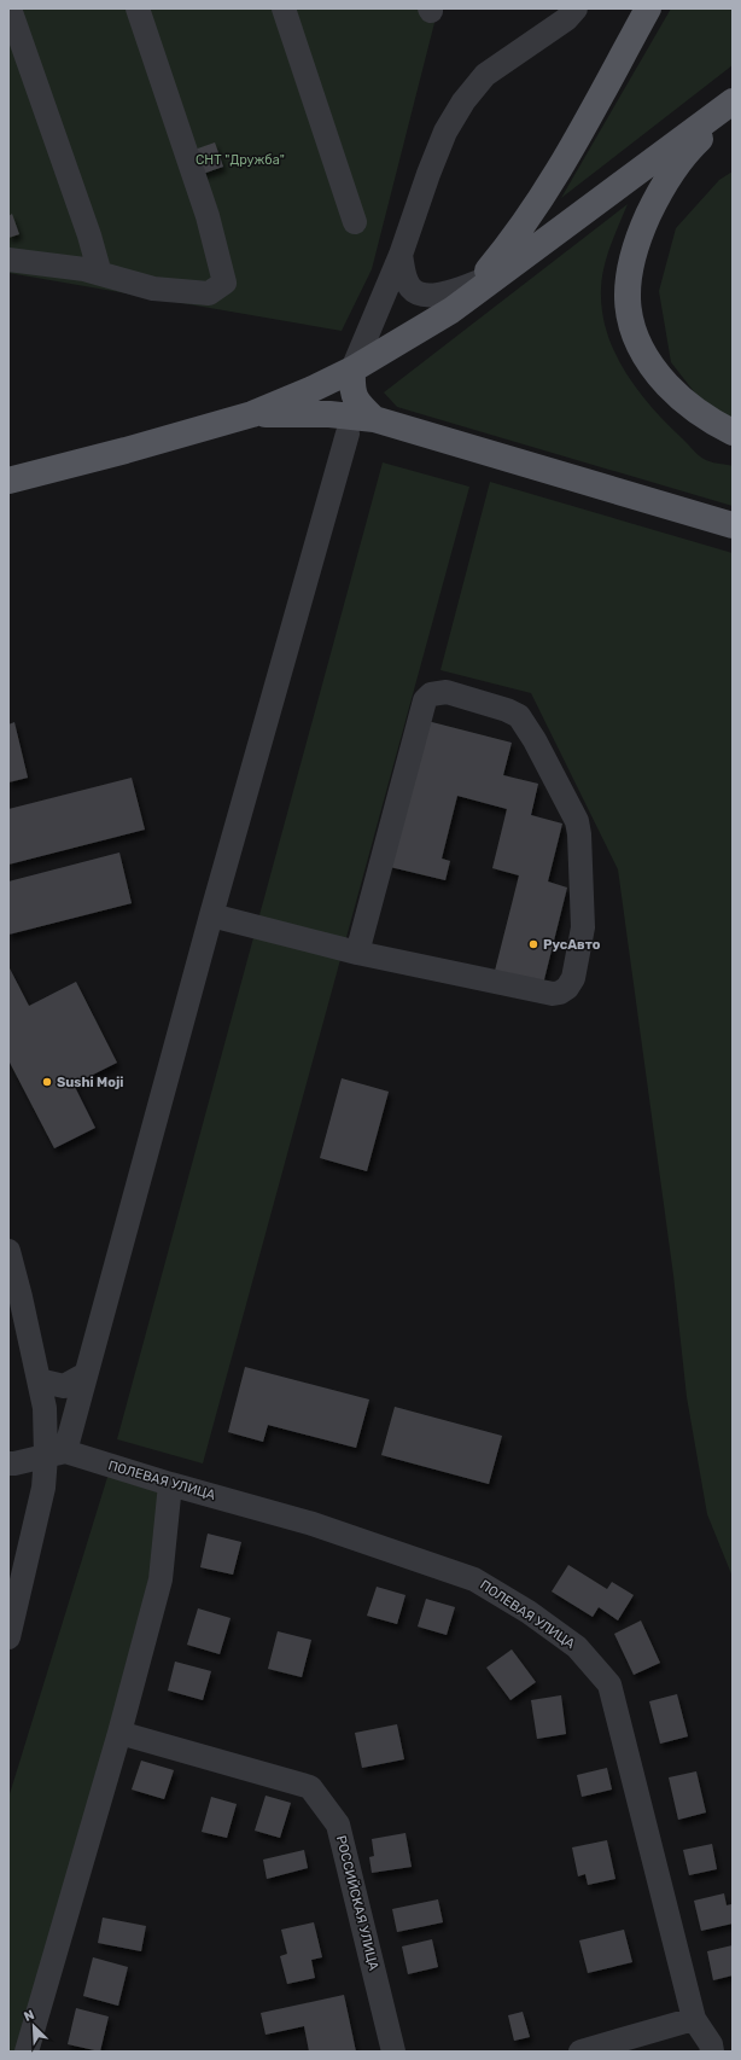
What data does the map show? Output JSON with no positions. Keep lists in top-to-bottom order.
{
  "streets": {
    "street": ["ПОЛЕВАЯ УЛИЦА", "РОССИЙСКАЯ УЛИЦА"]
  },
  "parks": ["СНТ \"Дружба\""],
  "places": ["РусАвто", "Sushi Moji"],
  "north": "top left"
}
